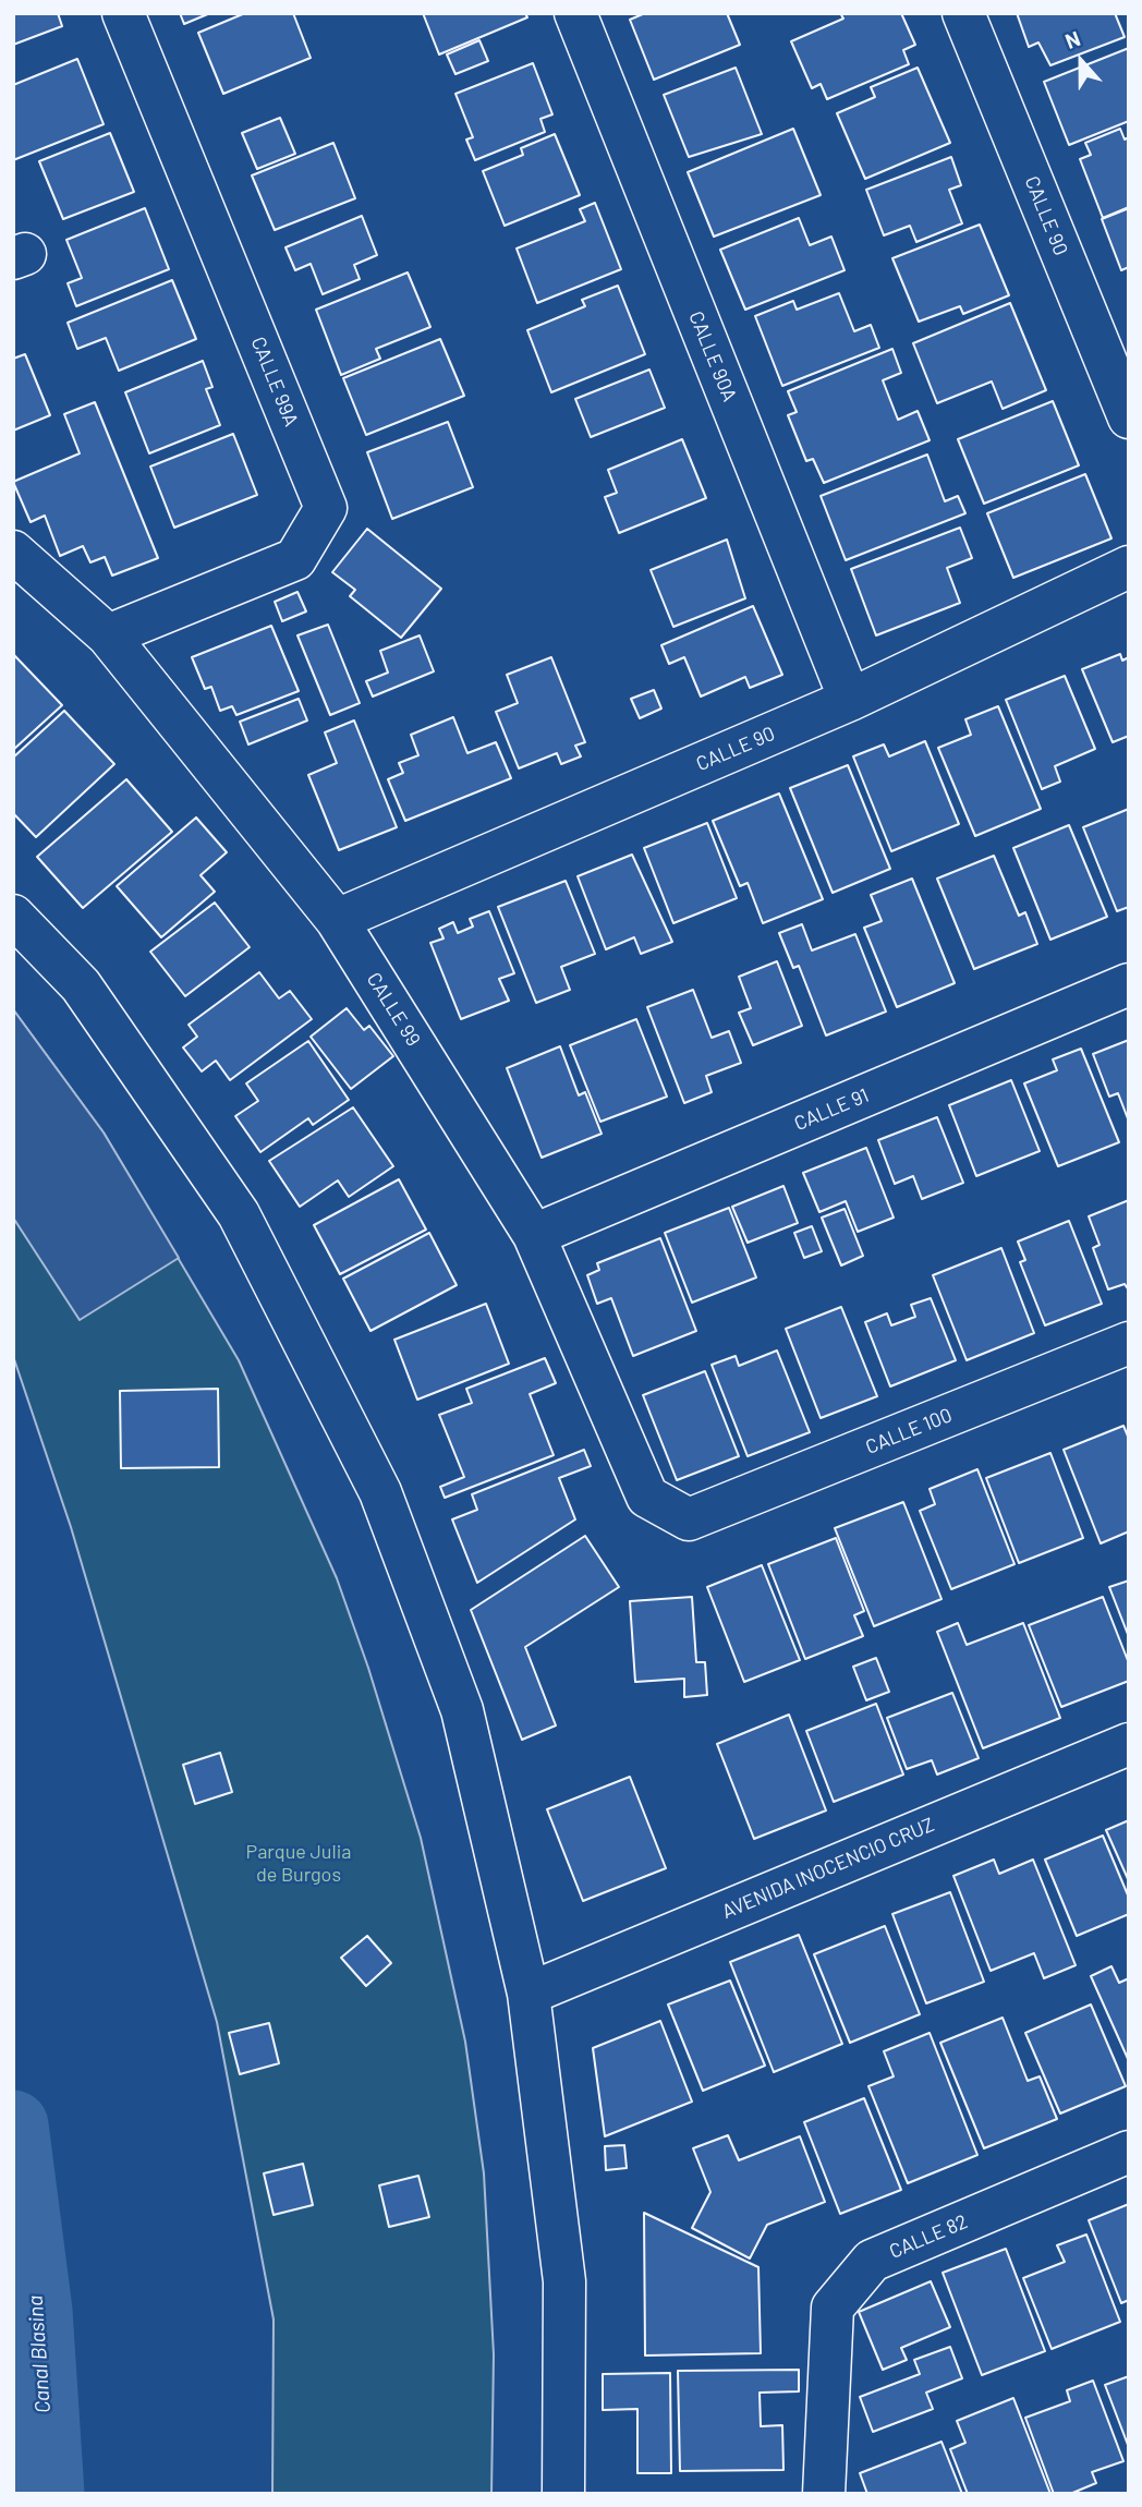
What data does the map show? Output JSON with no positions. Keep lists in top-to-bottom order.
{
  "streets": {
    "street": [
      "CALLE 90",
      "CALLE 90A",
      "CALLE 99A",
      "CALLE 99",
      "CALLE 91",
      "CALLE 100",
      "AVENIDA INOCENCIO CRUZ",
      "CALLE 82"
    ]
  },
  "crossings": [
    ["CALLE 90", "CALLE 90A"],
    ["CALLE 90", "CALLE 99"],
    ["CALLE 99A", "CALLE 99"],
    ["CALLE 99", "CALLE 91"],
    ["CALLE 99", "CALLE 100"]
  ],
  "water": ["Canal Blasina"],
  "parks": ["Parque Julia de Burgos"],
  "north": "top"
}
